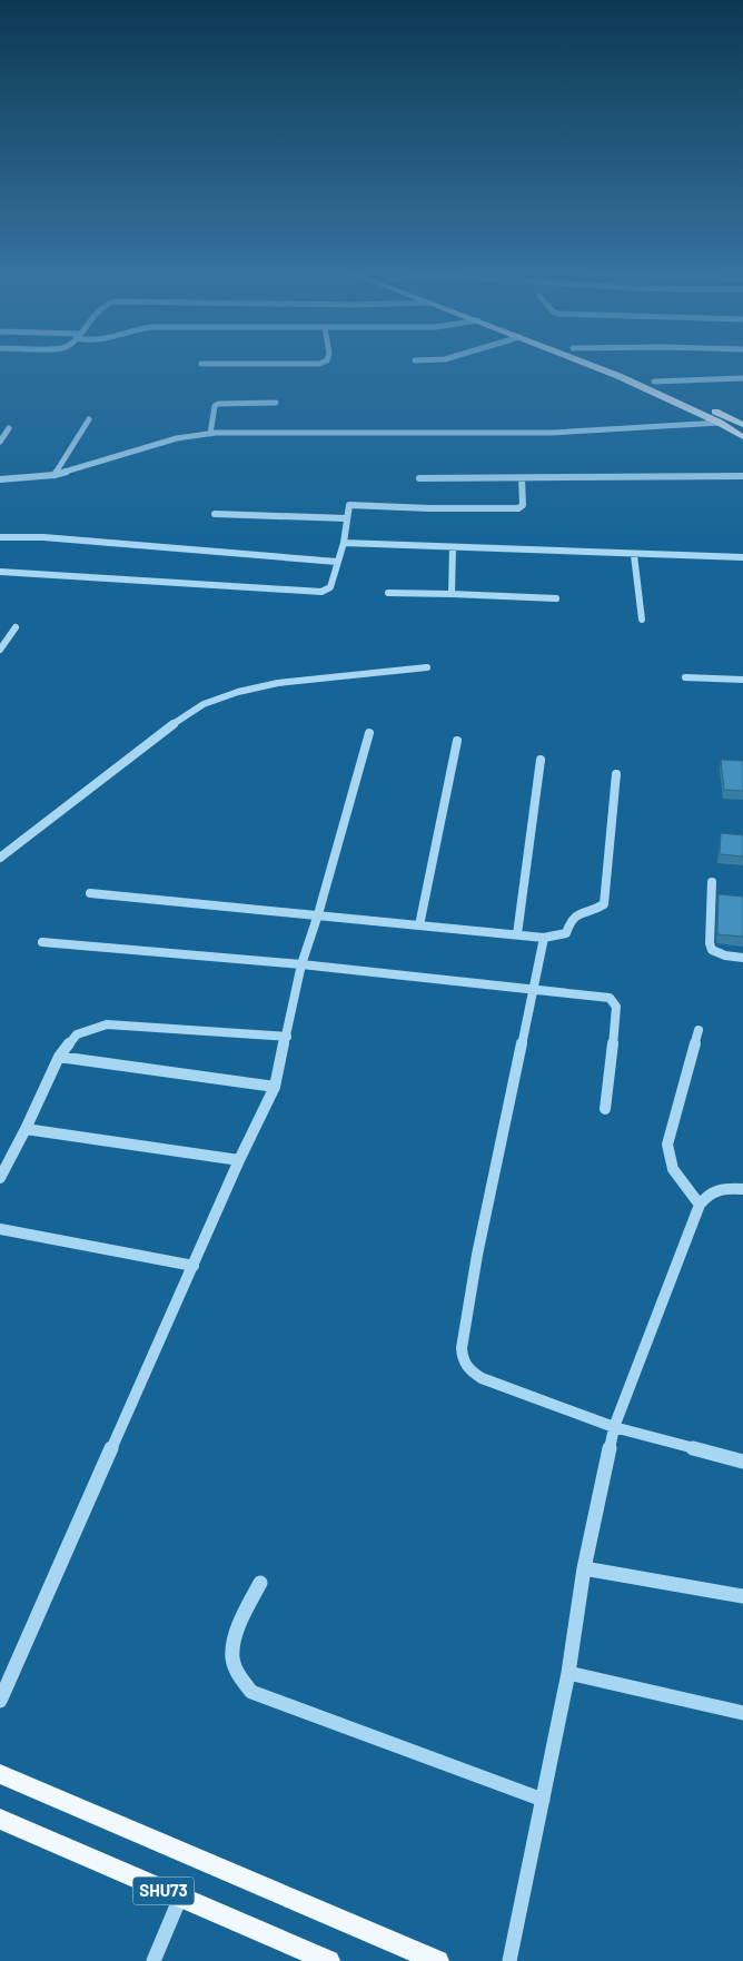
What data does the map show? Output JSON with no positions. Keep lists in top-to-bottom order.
{
  "streets": {
    "main road": ["SHU73"]
  }
}
